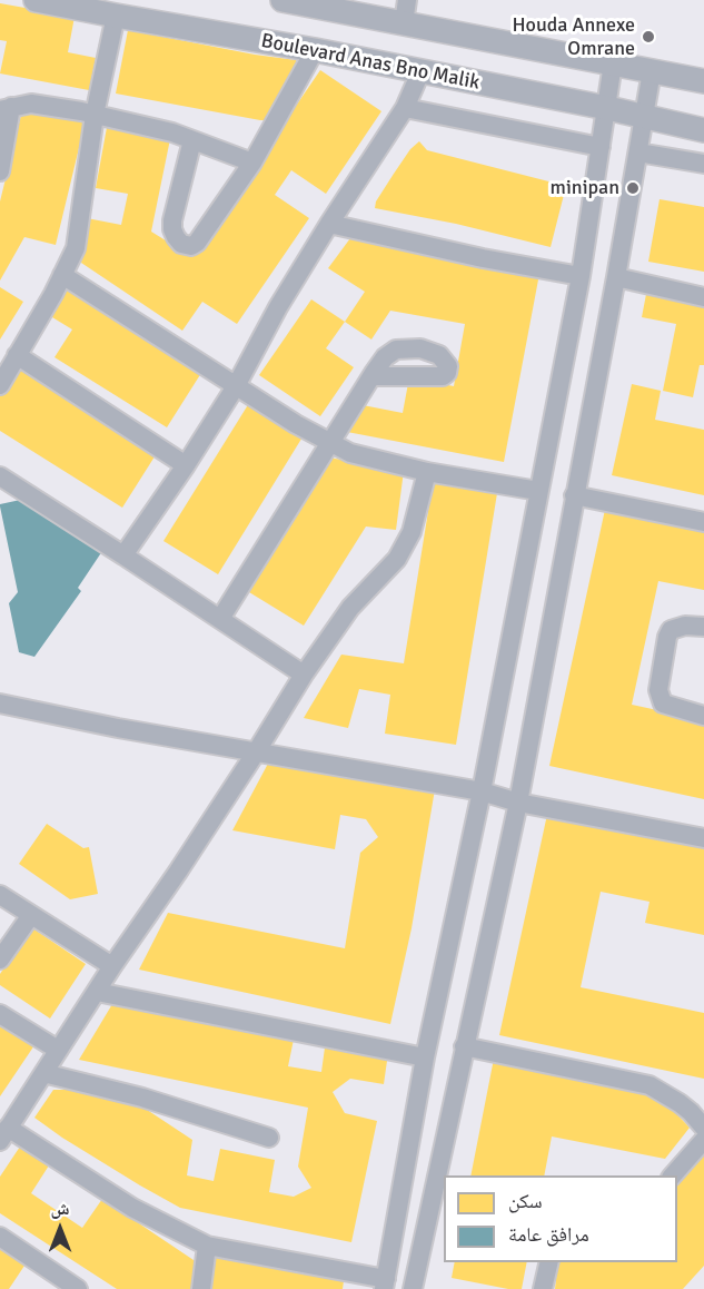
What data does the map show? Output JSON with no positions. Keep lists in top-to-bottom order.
{
  "streets": {
    "street": ["Boulevard Anas Bno Malik"]
  },
  "places": ["Houda Annexe Omrane", "minipan"],
  "legend": ["سكن", "مرافق عامة"],
  "north": "top"
}
